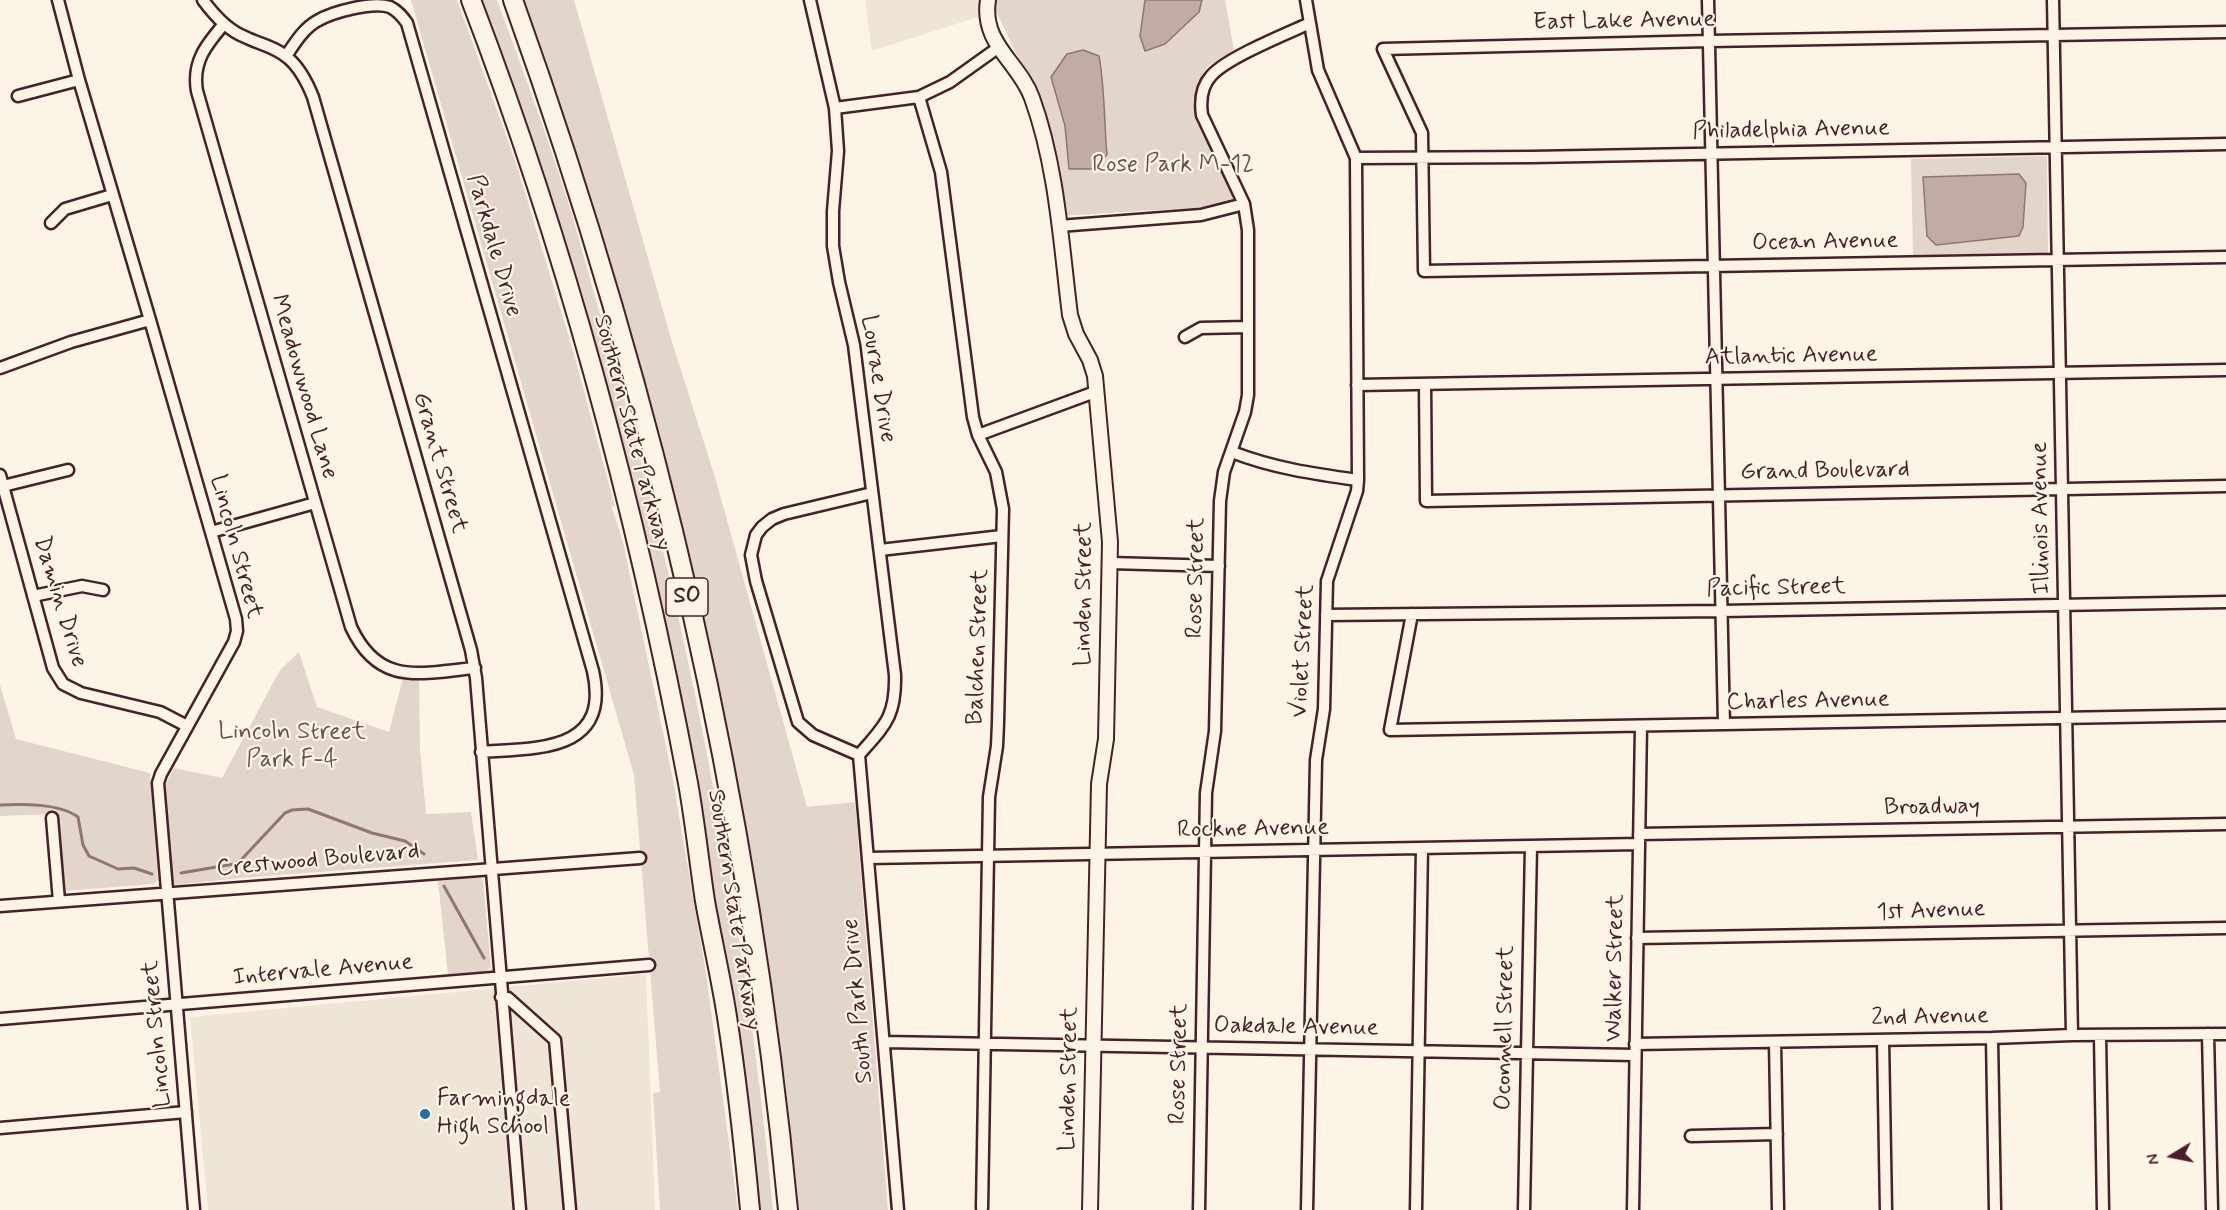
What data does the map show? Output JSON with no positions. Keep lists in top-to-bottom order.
{
  "streets": {
    "highway": ["Southern State Parkway", "SO"],
    "street": [
      "East Lake Avenue",
      "Philadelphia Avenue",
      "Ocean Avenue",
      "Parkdale Drive",
      "Atlantic Avenue",
      "Lourae Drive",
      "Meadowwood Lane",
      "Grant Street",
      "Grand Boulevard",
      "Illinois Avenue",
      "Lincoln Street",
      "Rose Street",
      "Pacific Street",
      "Linden Street",
      "Damin Drive",
      "Balchen Street",
      "Violet Street",
      "Charles Avenue",
      "Broadway",
      "Rockne Avenue",
      "Crestwood Boulevard",
      "1st Avenue",
      "Walker Street",
      "Intervale Avenue",
      "South Park Drive",
      "2nd Avenue",
      "Oakdale Avenue",
      "Oconnell Street"
    ]
  },
  "crossings": [
    ["East Lake Avenue", "Philadelphia Avenue"],
    ["East Lake Avenue", "Ocean Avenue"],
    ["East Lake Avenue", "Illinois Avenue"],
    ["Philadelphia Avenue", "Ocean Avenue"],
    ["Philadelphia Avenue", "Illinois Avenue"],
    ["Philadelphia Avenue", "Violet Street"],
    ["Ocean Avenue", "Illinois Avenue"],
    ["Parkdale Drive", "Grant Street"],
    ["Atlantic Avenue", "Grand Boulevard"],
    ["Atlantic Avenue", "Illinois Avenue"],
    ["Atlantic Avenue", "Violet Street"],
    ["Lourae Drive", "South Park Drive"],
    ["Meadowwood Lane", "Grant Street"],
    ["Grant Street", "Crestwood Boulevard"],
    ["Grant Street", "Intervale Avenue"],
    ["Grand Boulevard", "Illinois Avenue"],
    ["Illinois Avenue", "Pacific Street"],
    ["Illinois Avenue", "Charles Avenue"],
    ["Illinois Avenue", "Broadway"],
    ["Illinois Avenue", "1st Avenue"],
    ["Illinois Avenue", "2nd Avenue"],
    ["Lincoln Street", "Damin Drive"],
    ["Lincoln Street", "Crestwood Boulevard"],
    ["Lincoln Street", "Intervale Avenue"],
    ["Rose Street", "Violet Street"],
    ["Rose Street", "Rockne Avenue"],
    ["Rose Street", "Oakdale Avenue"],
    ["Pacific Street", "Violet Street"],
    ["Pacific Street", "Charles Avenue"],
    ["Linden Street", "Rockne Avenue"],
    ["Linden Street", "Oakdale Avenue"],
    ["Balchen Street", "Rockne Avenue"],
    ["Balchen Street", "Oakdale Avenue"],
    ["Violet Street", "Rockne Avenue"],
    ["Violet Street", "Oakdale Avenue"],
    ["Charles Avenue", "Walker Street"],
    ["Broadway", "Rockne Avenue"],
    ["Broadway", "Walker Street"],
    ["Rockne Avenue", "Walker Street"],
    ["Rockne Avenue", "South Park Drive"],
    ["Rockne Avenue", "Oconnell Street"],
    ["1st Avenue", "Walker Street"],
    ["Walker Street", "2nd Avenue"],
    ["Walker Street", "Oakdale Avenue"],
    ["South Park Drive", "Oakdale Avenue"],
    ["2nd Avenue", "Oakdale Avenue"],
    ["Oakdale Avenue", "Oconnell Street"]
  ],
  "parks": ["Rose Park M-12", "Lincoln Street Park F-4"],
  "places": ["Farmingdale High School"],
  "north": "left"
}
